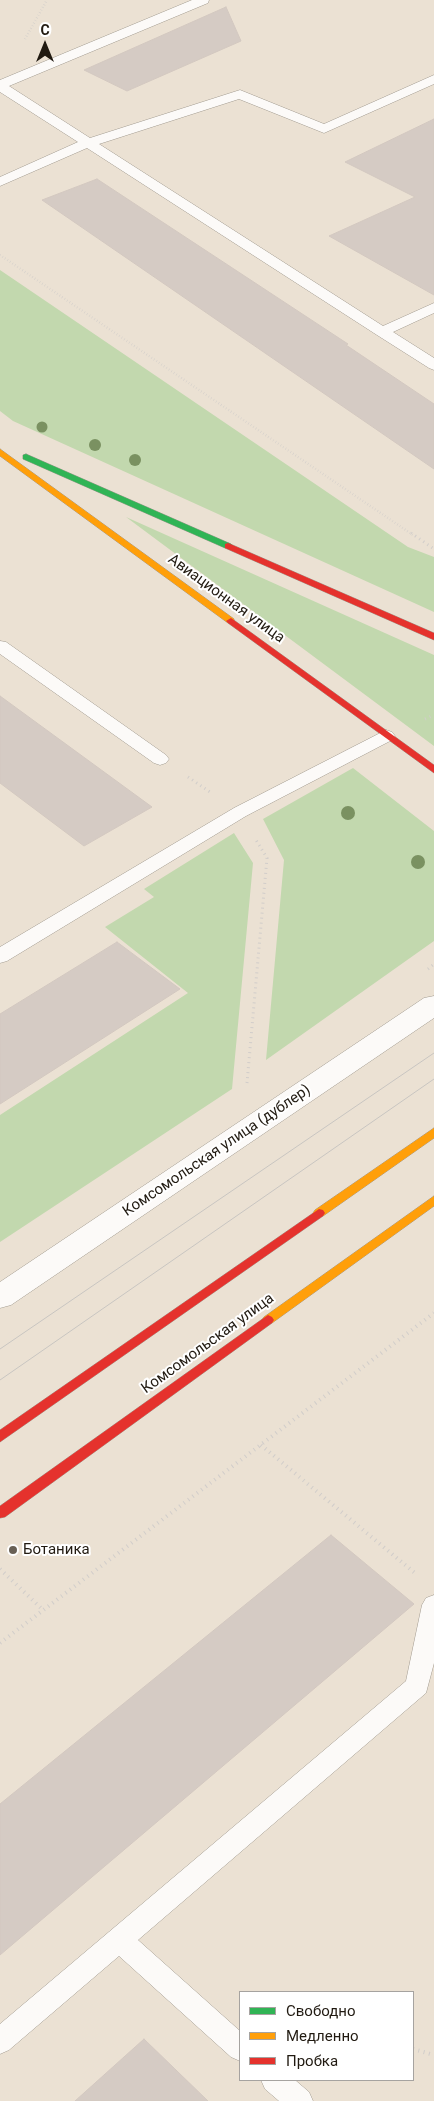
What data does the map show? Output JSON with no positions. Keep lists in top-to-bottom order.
{
  "streets": {
    "main road": ["Авиационная улица", "Комсомольская улица"],
    "street": ["Комсомольская улица (дублер)"]
  },
  "places": ["Ботаника"],
  "legend": ["Свободно", "Медленно", "Пробка"],
  "north": "top"
}
